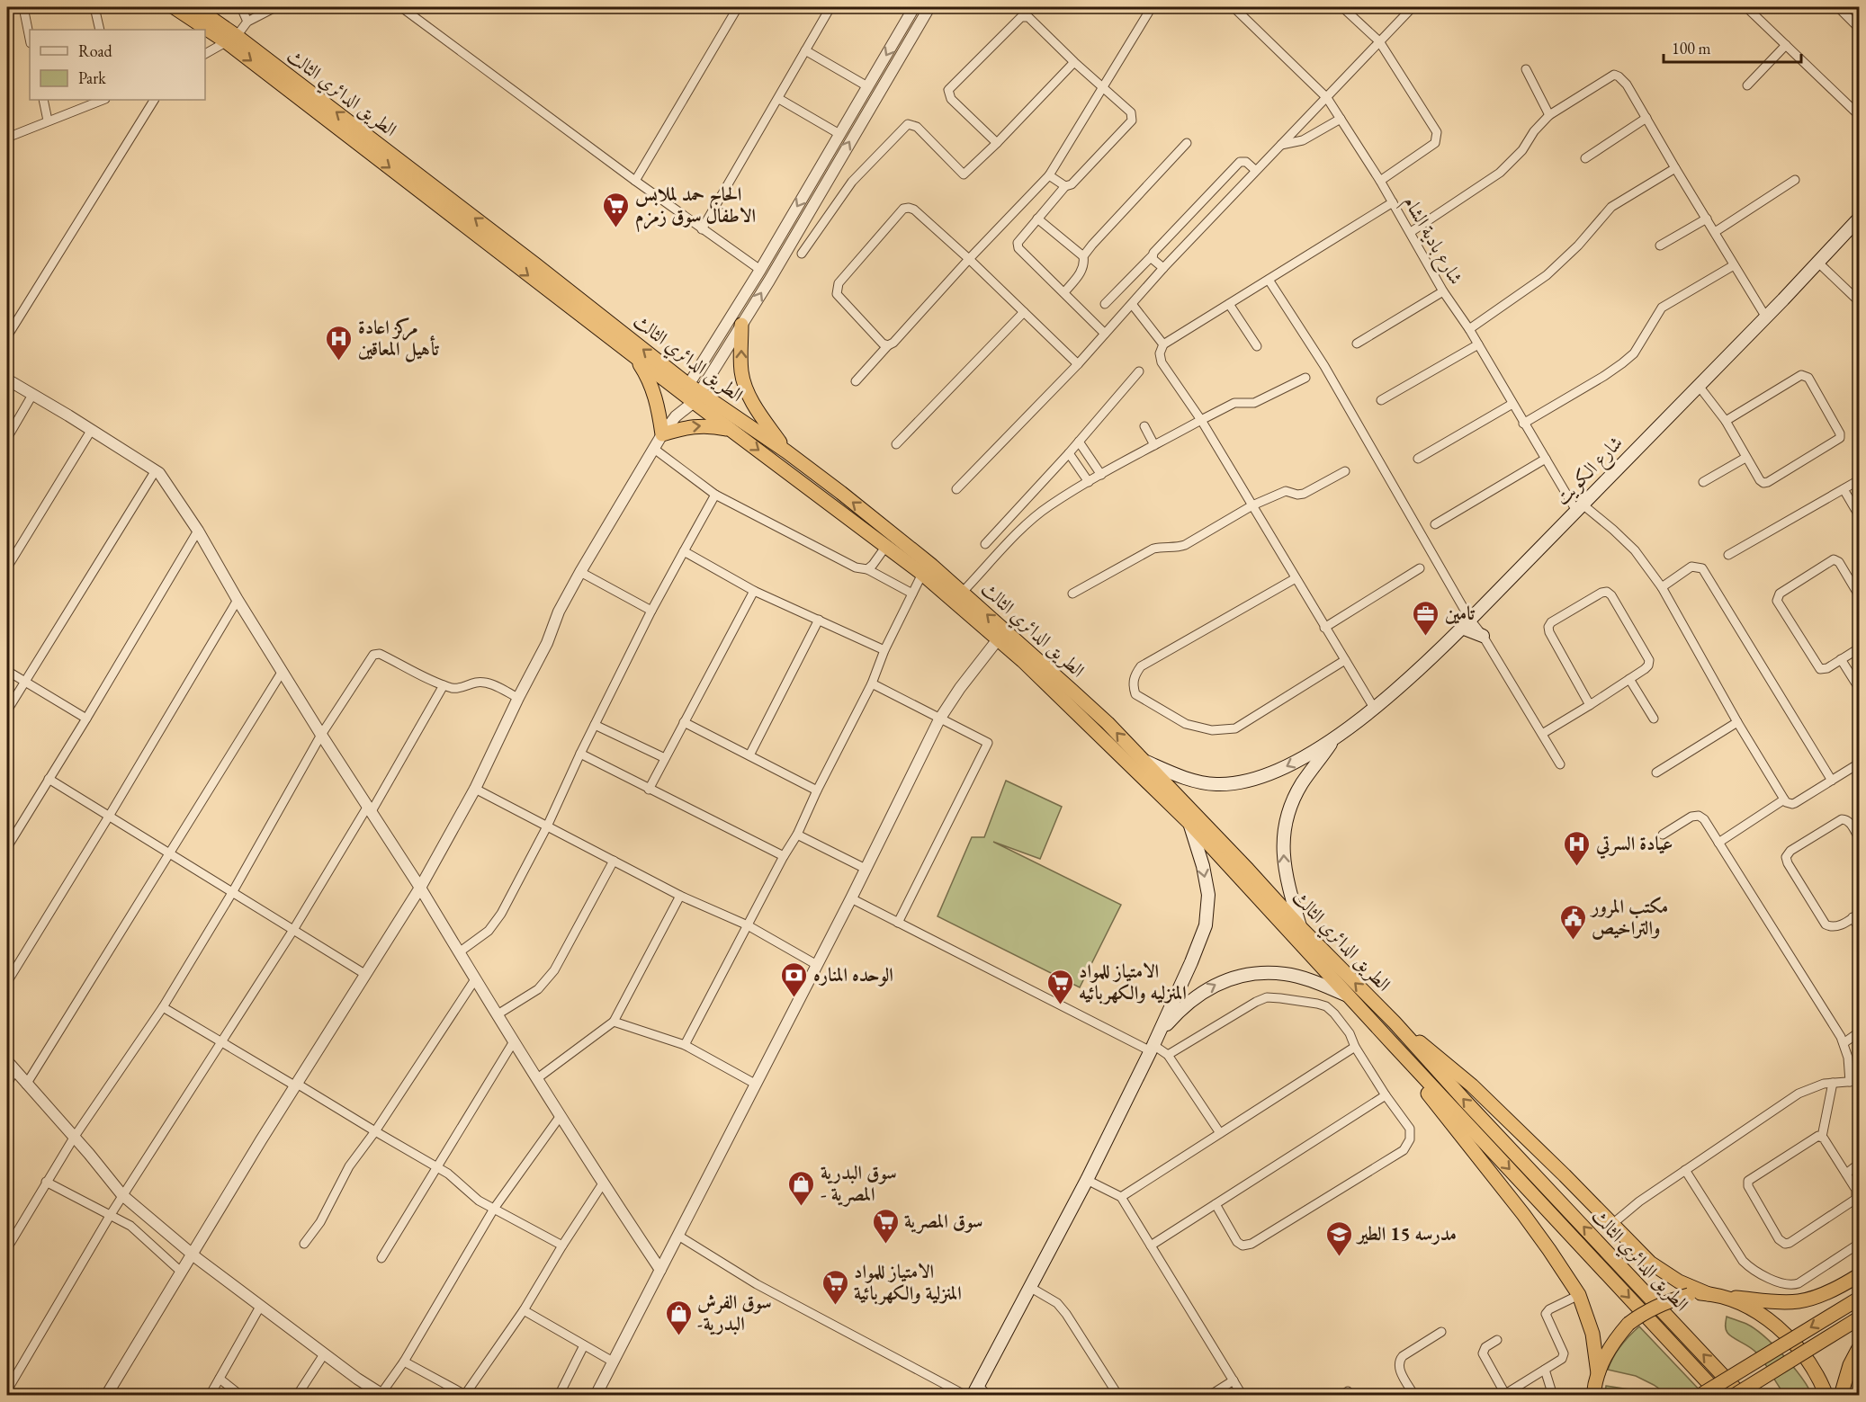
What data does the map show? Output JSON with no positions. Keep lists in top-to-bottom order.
{
  "streets": {
    "highway": ["الطريق الدائري الثالث"],
    "main road": ["شارع الكويت"],
    "street": ["شارع بادية الشام"]
  },
  "crossings": [
    ["الطريق الدائري الثالث", "شارع الكويت"],
    ["شارع بادية الشام", "شارع الكويت"]
  ],
  "places": {
    "supermarket": [
      "الحاج حمد لملابس الاطفال سوق زمزم",
      "الامتياز للمواد المنزليه والكهربائيه",
      "سوق المصرية",
      "الامتياز للمواد المنزلية والكهربائية"
    ],
    "hospital": ["مركز اعادة تأهيل المعاقين", "عيادة السرتي"],
    "office": ["تامين"],
    "public building": ["مكتب المرور والتراخيص"],
    "bank": ["الوحده المناره"],
    "shop": ["سوق البدرية - المصرية", "سوق الفرش -البدرية"],
    "school or university": ["مدرسه 15 الطير"]
  },
  "legend": ["Road", "Park"],
  "scale_bar": "100 m"
}
